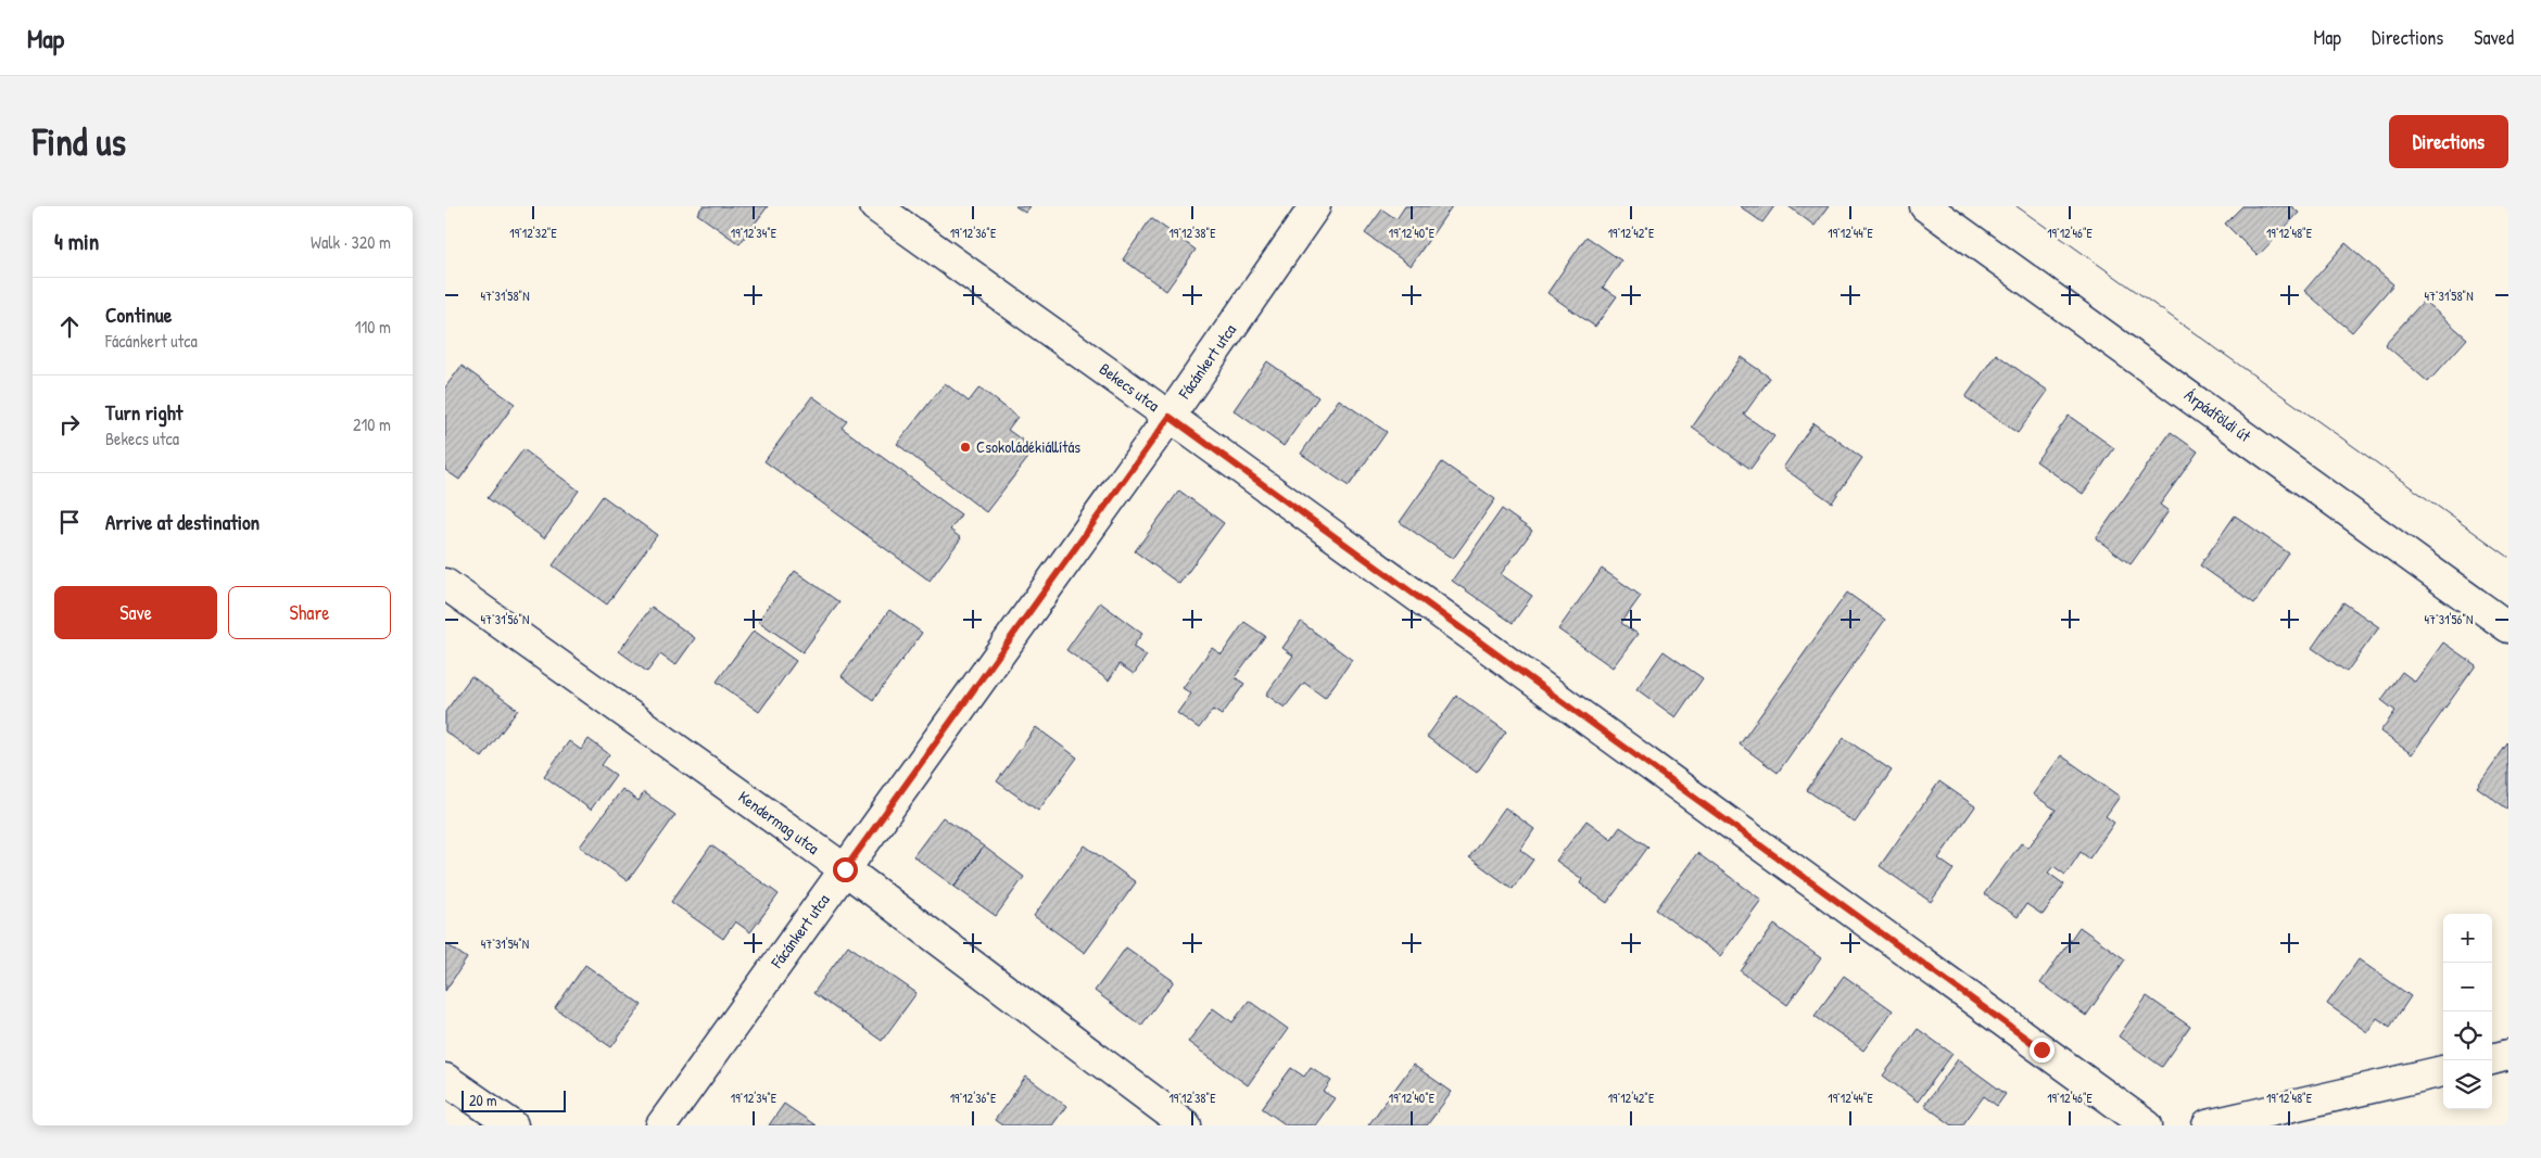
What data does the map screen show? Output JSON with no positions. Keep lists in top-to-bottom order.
{
  "streets": {
    "street": [
      "Fácánkert utca",
      "Bekecs utca",
      "Árpádföldi út",
      "Kendermag utca"
    ]
  },
  "crossings": [
    ["Fácánkert utca", "Bekecs utca"],
    ["Fácánkert utca", "Kendermag utca"]
  ],
  "places": ["Csokoládékiállítás"],
  "scale_bar": "20 m",
  "page": {
    "header": "Map",
    "nav": ["Map", "Directions", "Saved"],
    "buttons": [
      "Directions",
      ["Save", "Share"]
    ],
    "title": "Find us",
    "heading": ["4 min", "Walk · 320 m"],
    "list": [
      ["Continue", "Fácánkert utca", "110 m"],
      ["Turn right", "Bekecs utca", "210 m"],
      "Arrive at destination"
    ],
    "map_buttons": ["+", "−"],
    "scale": "20 m"
  },
  "coordinates": [
    "19°12'32\"E",
    "19°12'34\"E",
    "19°12'36\"E",
    "19°12'38\"E",
    "19°12'40\"E",
    "19°12'42\"E",
    "19°12'44\"E",
    "19°12'46\"E",
    "19°12'48\"E",
    "47°31'58\"N",
    "47°31'56\"N",
    "47°31'54\"N"
  ]
}
